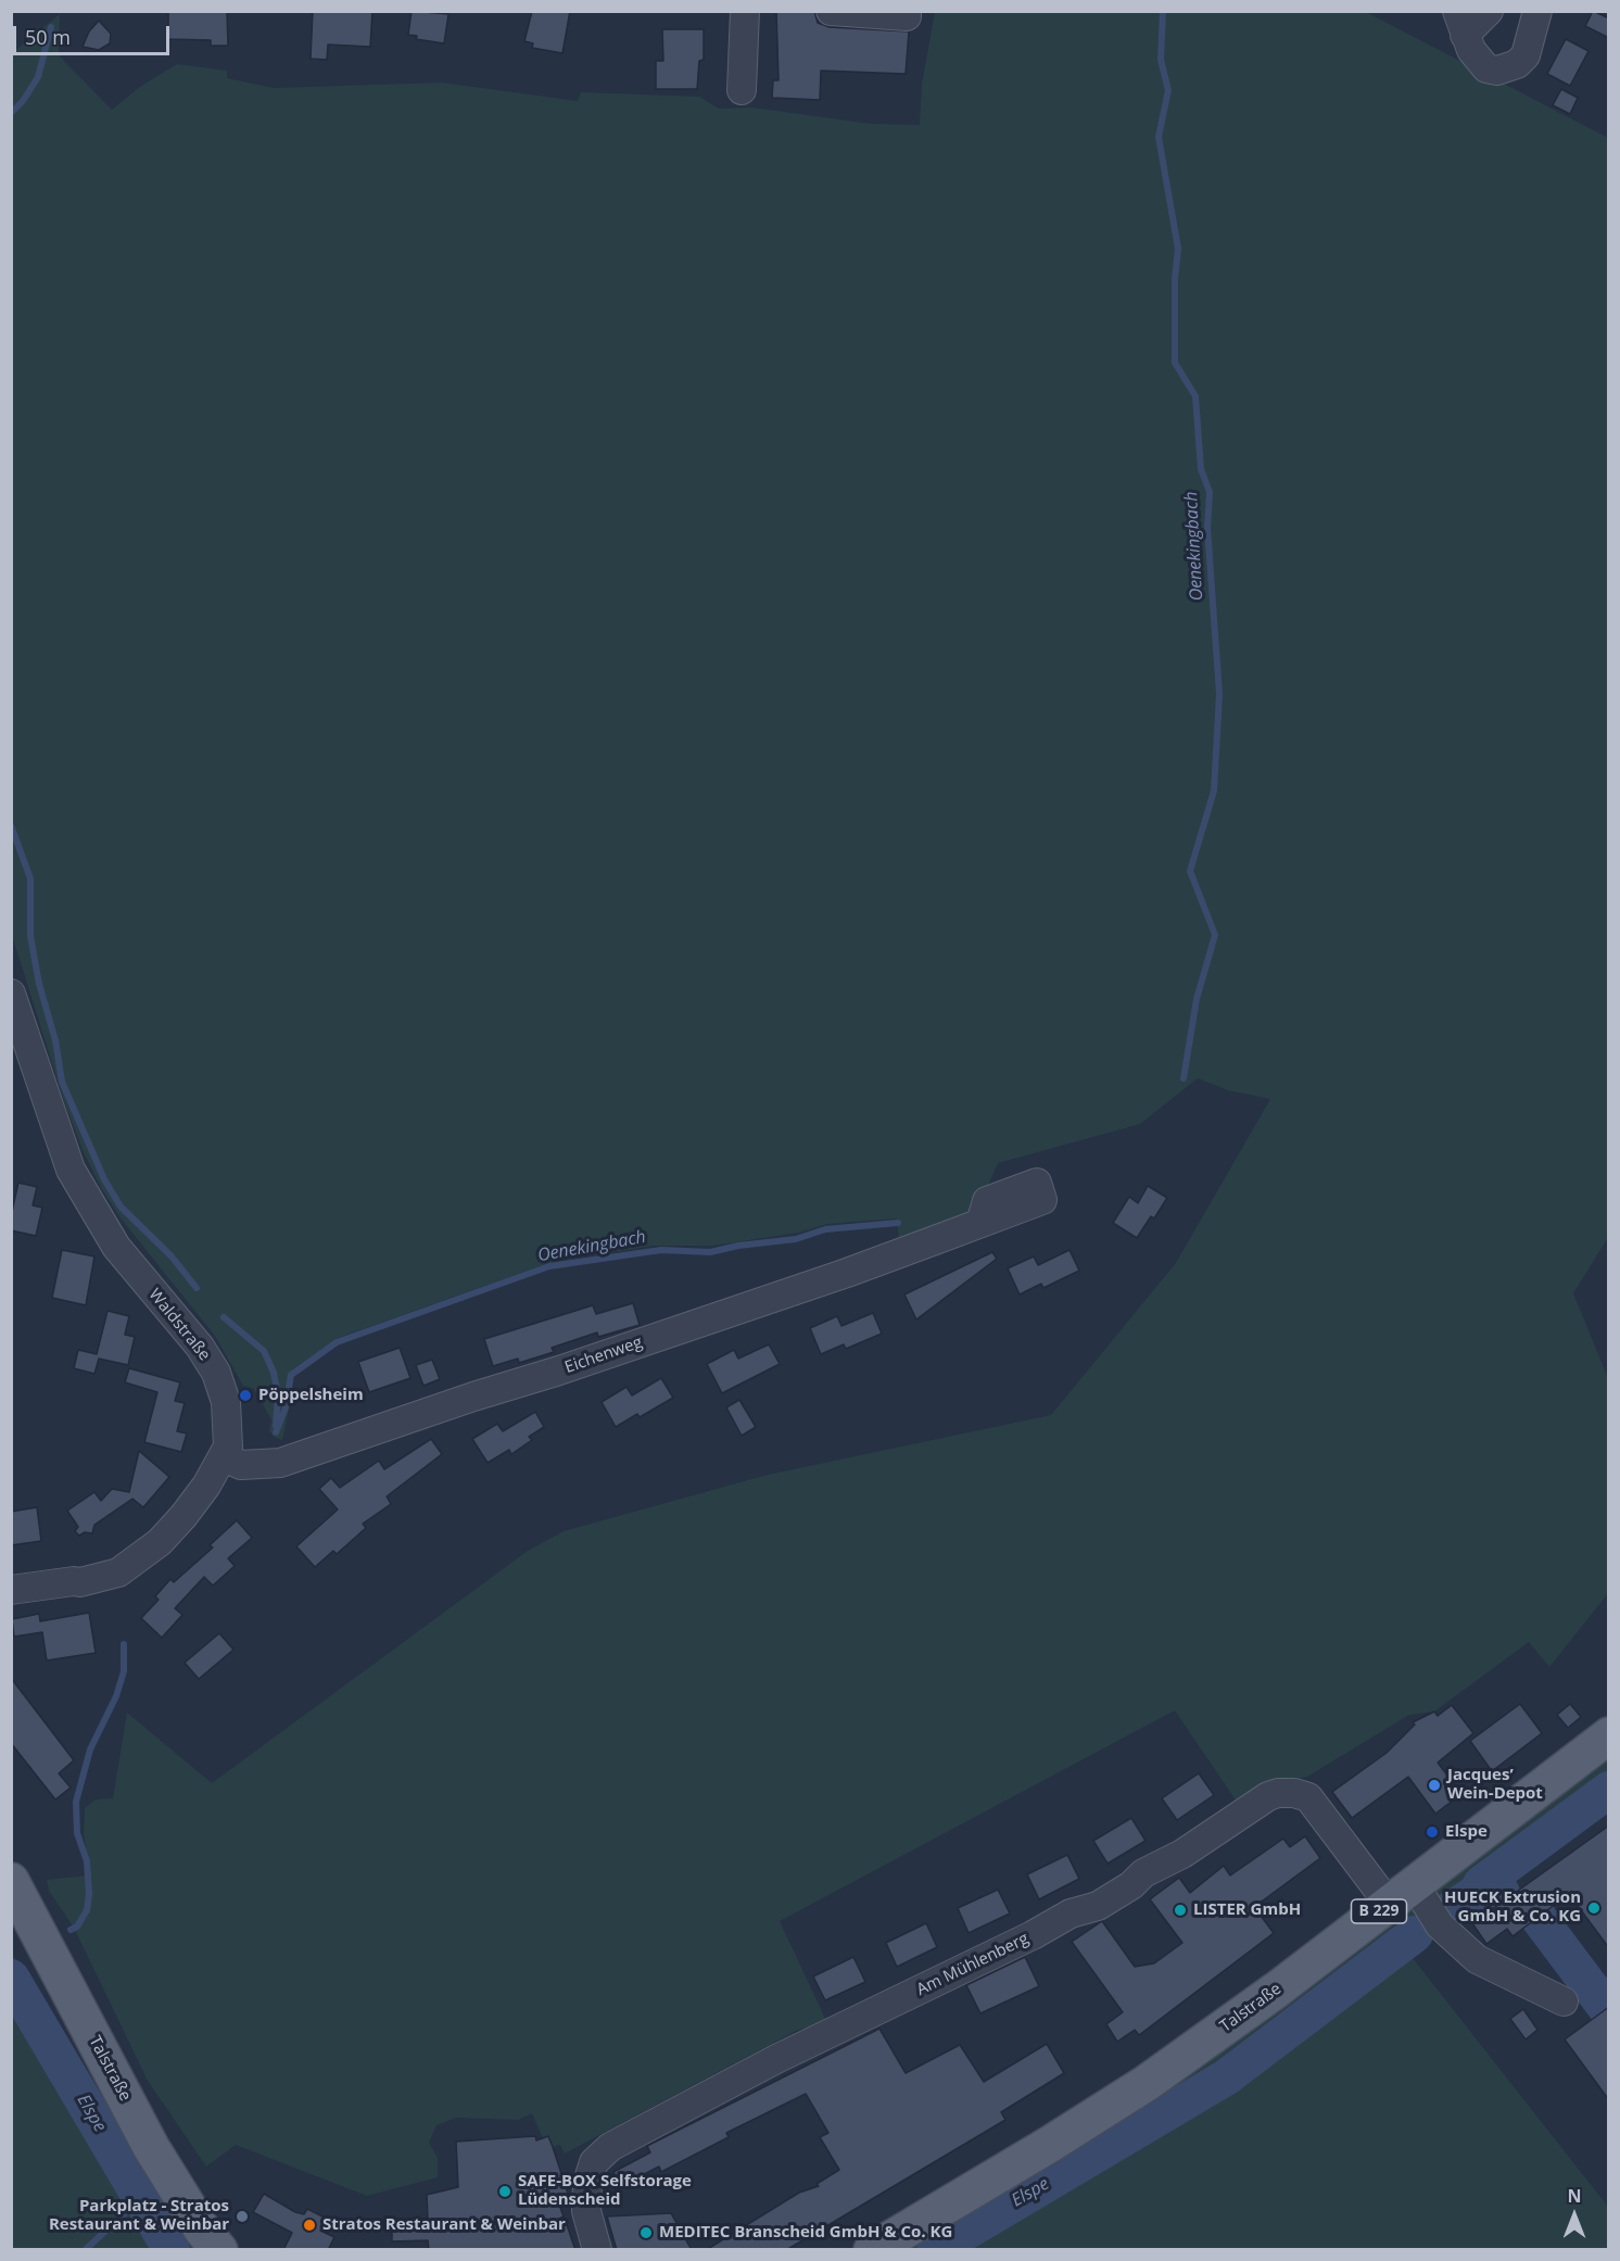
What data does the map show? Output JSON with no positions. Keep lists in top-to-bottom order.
{
  "streets": {
    "main road": ["B 229", "Talstraße"],
    "street": ["Waldstraße", "Eichenweg", "Am Mühlenberg"]
  },
  "crossings": [
    ["Waldstraße", "Eichenweg"],
    ["Am Mühlenberg", "Talstraße"]
  ],
  "water": ["Oenekingbach", "Elspe"],
  "places": [
    "Pöppelsheim",
    "Jacques’ Wein-Depot",
    "Elspe",
    "HUECK Extrusion GmbH & Co. KG",
    "LISTER GmbH",
    "SAFE-BOX Selfstorage Lüdenscheid",
    "Parkplatz - Stratos Restaurant & Weinbar",
    "Stratos Restaurant & Weinbar",
    "MEDITEC Branscheid GmbH & Co. KG"
  ],
  "scale_bar": "50 m",
  "north": "top"
}
